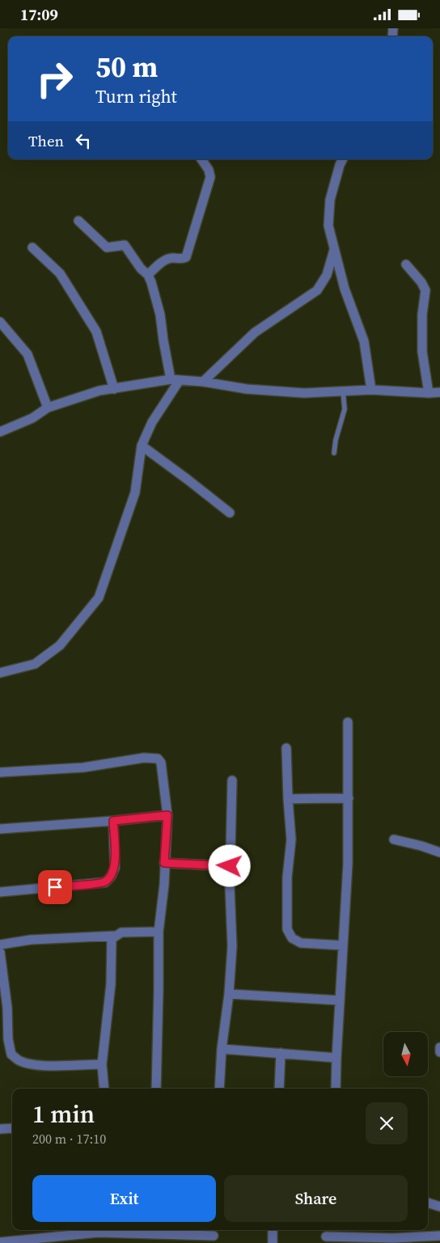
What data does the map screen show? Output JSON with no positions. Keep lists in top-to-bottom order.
{
  "north": "bottom",
  "page": {
    "status": "17:09",
    "turn": ["50 m", "Turn right"],
    "then": "Then",
    "heading": ["1 min", "200 m · 17:10"],
    "buttons": ["Exit", "Share"]
  }
}
